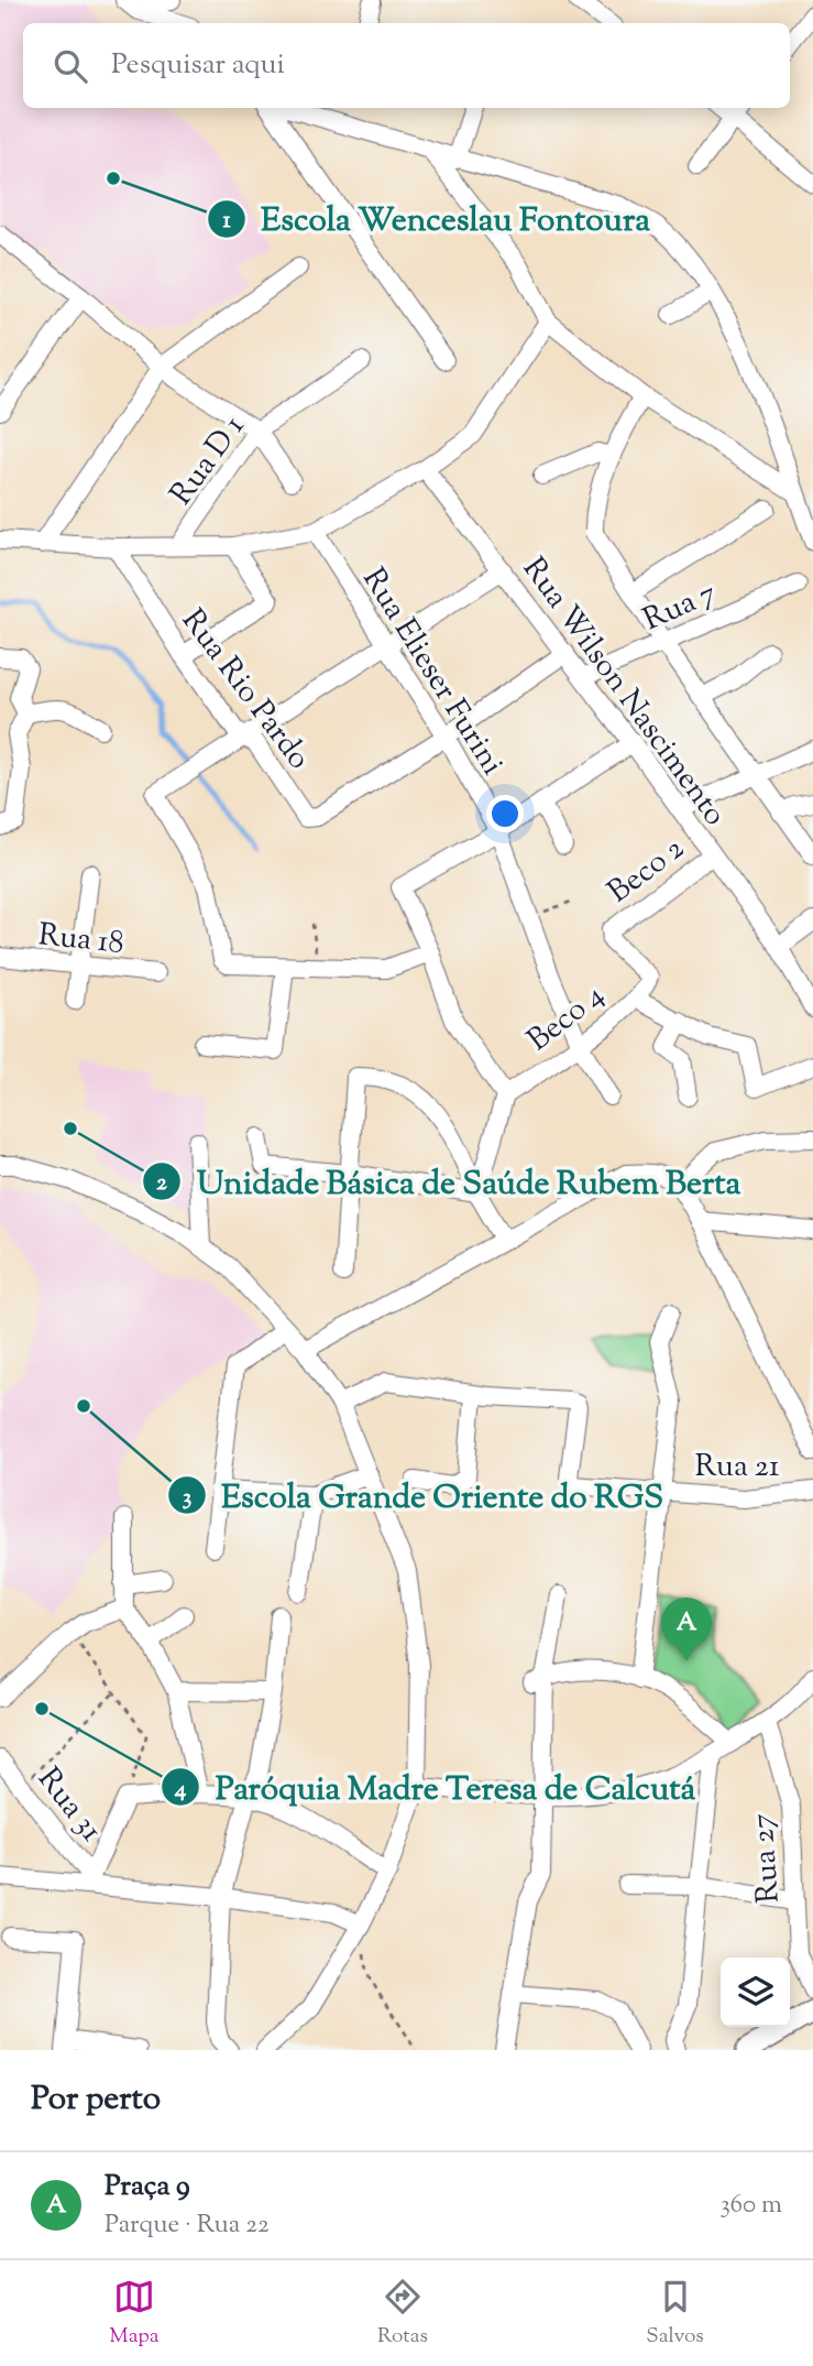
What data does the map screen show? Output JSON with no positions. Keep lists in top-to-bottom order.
{
  "streets": {
    "street": [
      "Rua D 1",
      "Rua 7",
      "Rua Elieser Furini",
      "Rua Rio Pardo",
      "Rua Wilson Nascimento",
      "Beco 2",
      "Rua 18",
      "Beco 4",
      "Rua 21",
      "Rua 31",
      "Rua 27"
    ]
  },
  "crossings": [
    ["Rua 7", "Rua Wilson Nascimento"],
    ["Rua Elieser Furini", "Rua Rio Pardo"],
    ["Rua Elieser Furini", "Beco 4"],
    ["Rua Wilson Nascimento", "Beco 2"],
    ["Beco 2", "Beco 4"]
  ],
  "places": [
    "Escola Wenceslau Fontoura",
    "Unidade Básica de Saúde Rubem Berta",
    "Escola Grande Oriente do RGS",
    "Paróquia Madre Teresa de Calcutá"
  ],
  "page": {
    "search": "Pesquisar aqui",
    "pins": "A",
    "heading": "Por perto",
    "list": [
      {
        "mark": "A",
        "name": "Praça 9",
        "note": "Parque · Rua 22",
        "value": "360 m"
      }
    ],
    "nav": ["Mapa", "Rotas", "Salvos"]
  }
}
